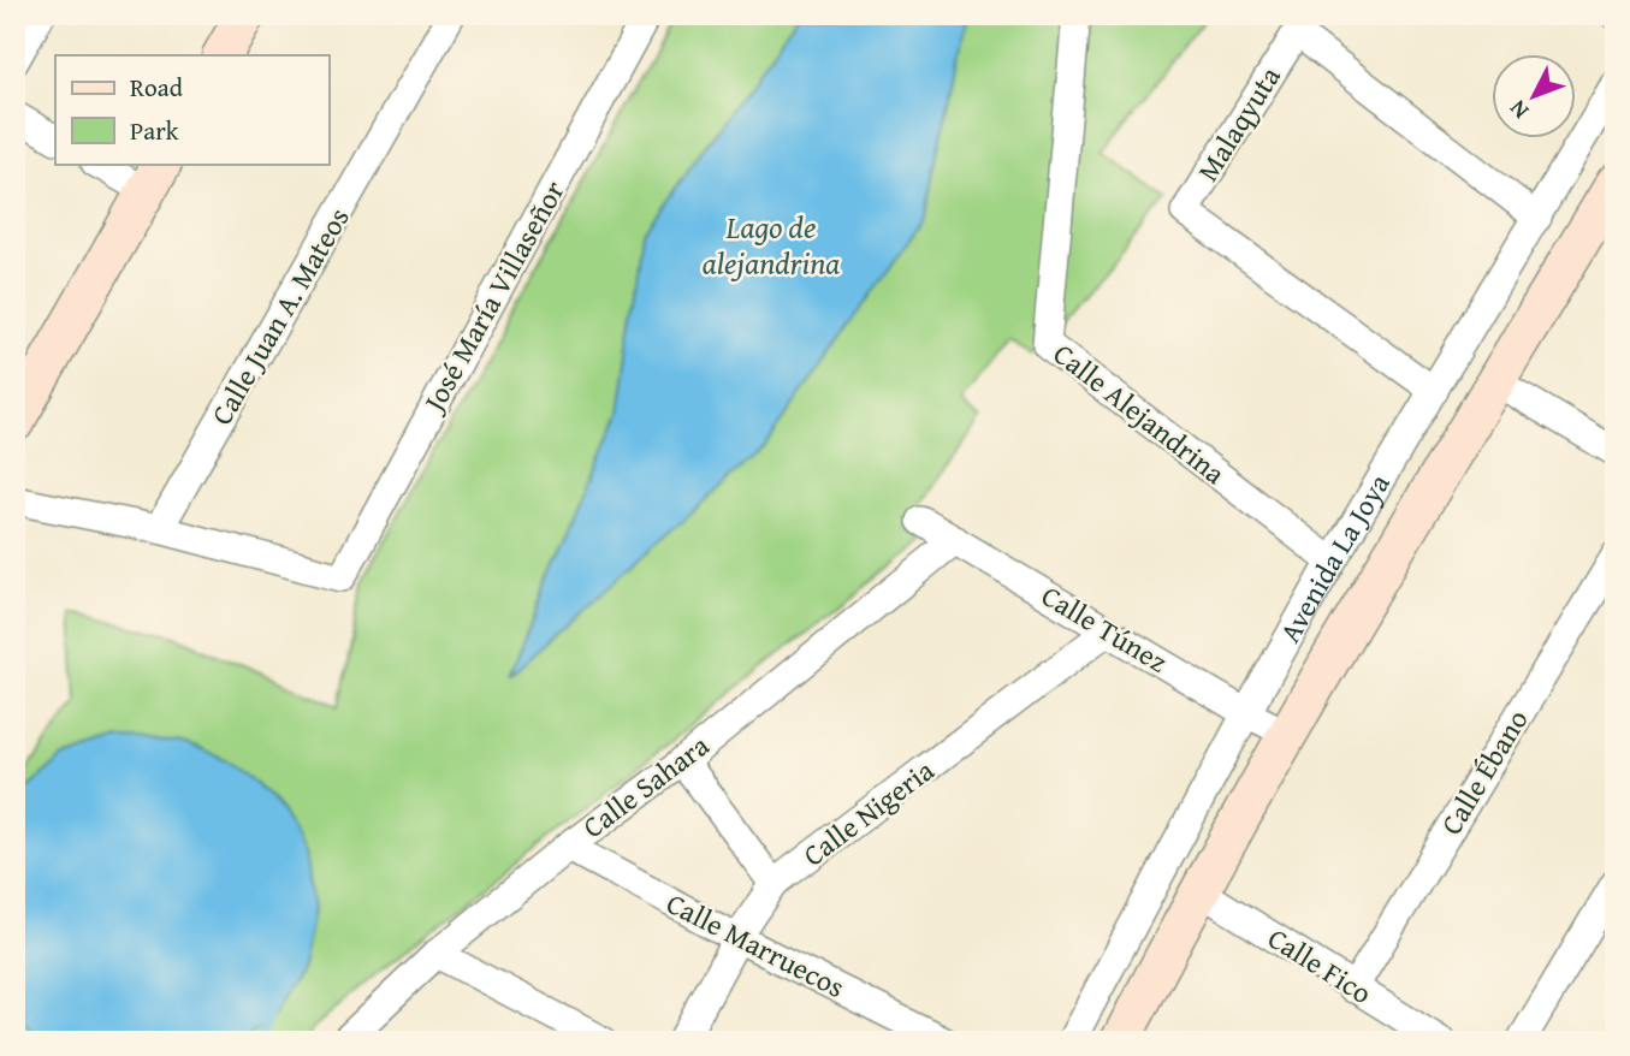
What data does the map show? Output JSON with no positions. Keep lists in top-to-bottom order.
{
  "streets": {
    "main road": ["Avenida La Joya"],
    "street": [
      "Malaqyuta",
      "José María Villaseñor",
      "Calle Juan A. Mateos",
      "Calle Alejandrina",
      "Calle Túnez",
      "Calle Ébano",
      "Calle Sahara",
      "Calle Nigeria",
      "Calle Marruecos",
      "Calle Fico"
    ]
  },
  "crossings": [
    ["Malaqyuta", "Avenida La Joya"],
    ["José María Villaseñor", "Calle Juan A. Mateos"],
    ["Calle Alejandrina", "Avenida La Joya"],
    ["Avenida La Joya", "Calle Túnez"],
    ["Avenida La Joya", "Calle Fico"],
    ["Calle Túnez", "Calle Sahara"],
    ["Calle Túnez", "Calle Nigeria"],
    ["Calle Ébano", "Calle Fico"],
    ["Calle Sahara", "Calle Marruecos"],
    ["Calle Nigeria", "Calle Marruecos"]
  ],
  "water": ["Lago de alejandrina"],
  "legend": ["Road", "Park"],
  "north": "bottom left"
}
